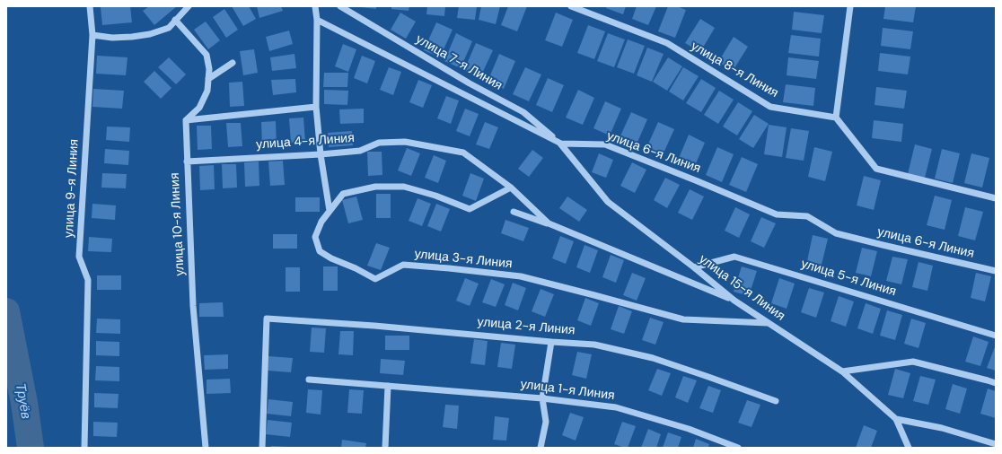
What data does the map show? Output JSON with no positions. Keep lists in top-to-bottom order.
{
  "streets": {
    "street": [
      "улица 7-я Линия",
      "улица 8-я Линия",
      "улица 4-я Линия",
      "улица 6-я Линия",
      "улица 9-я Линия",
      "улица 10-я Линия",
      "улица 3-я Линия",
      "улица 5-я Линия",
      "улица 15-я Линия",
      "улица 2-я Линия",
      "улица 1-я Линия"
    ]
  },
  "crossings": [
    ["улица 7-я Линия", "улица 6-я Линия"],
    ["улица 7-я Линия", "улица 15-я Линия"],
    ["улица 4-я Линия", "улица 10-я Линия"],
    ["улица 4-я Линия", "улица 3-я Линия"],
    ["улица 4-я Линия", "улица 15-я Линия"],
    ["улица 6-я Линия", "улица 15-я Линия"],
    ["улица 3-я Линия", "улица 15-я Линия"],
    ["улица 5-я Линия", "улица 15-я Линия"]
  ],
  "water": ["Труёв"]
}
